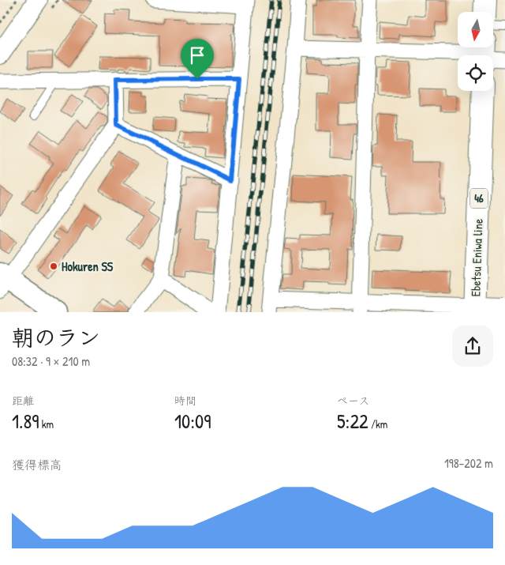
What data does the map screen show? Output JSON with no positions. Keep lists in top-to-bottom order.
{
  "streets": {
    "main road": ["46", "Ebetsu Eniwa line"]
  },
  "places": ["Hokuren SS"],
  "north": "bottom",
  "page": {
    "heading": ["朝のラン", "08:32 · 9 × 210 m"],
    "stats": [
      ["距離", "1.89 km"],
      ["時間", "10:09"],
      ["ペース", "5:22 /km"]
    ],
    "chart": ["獲得標高", "198–202 m"]
  }
}
